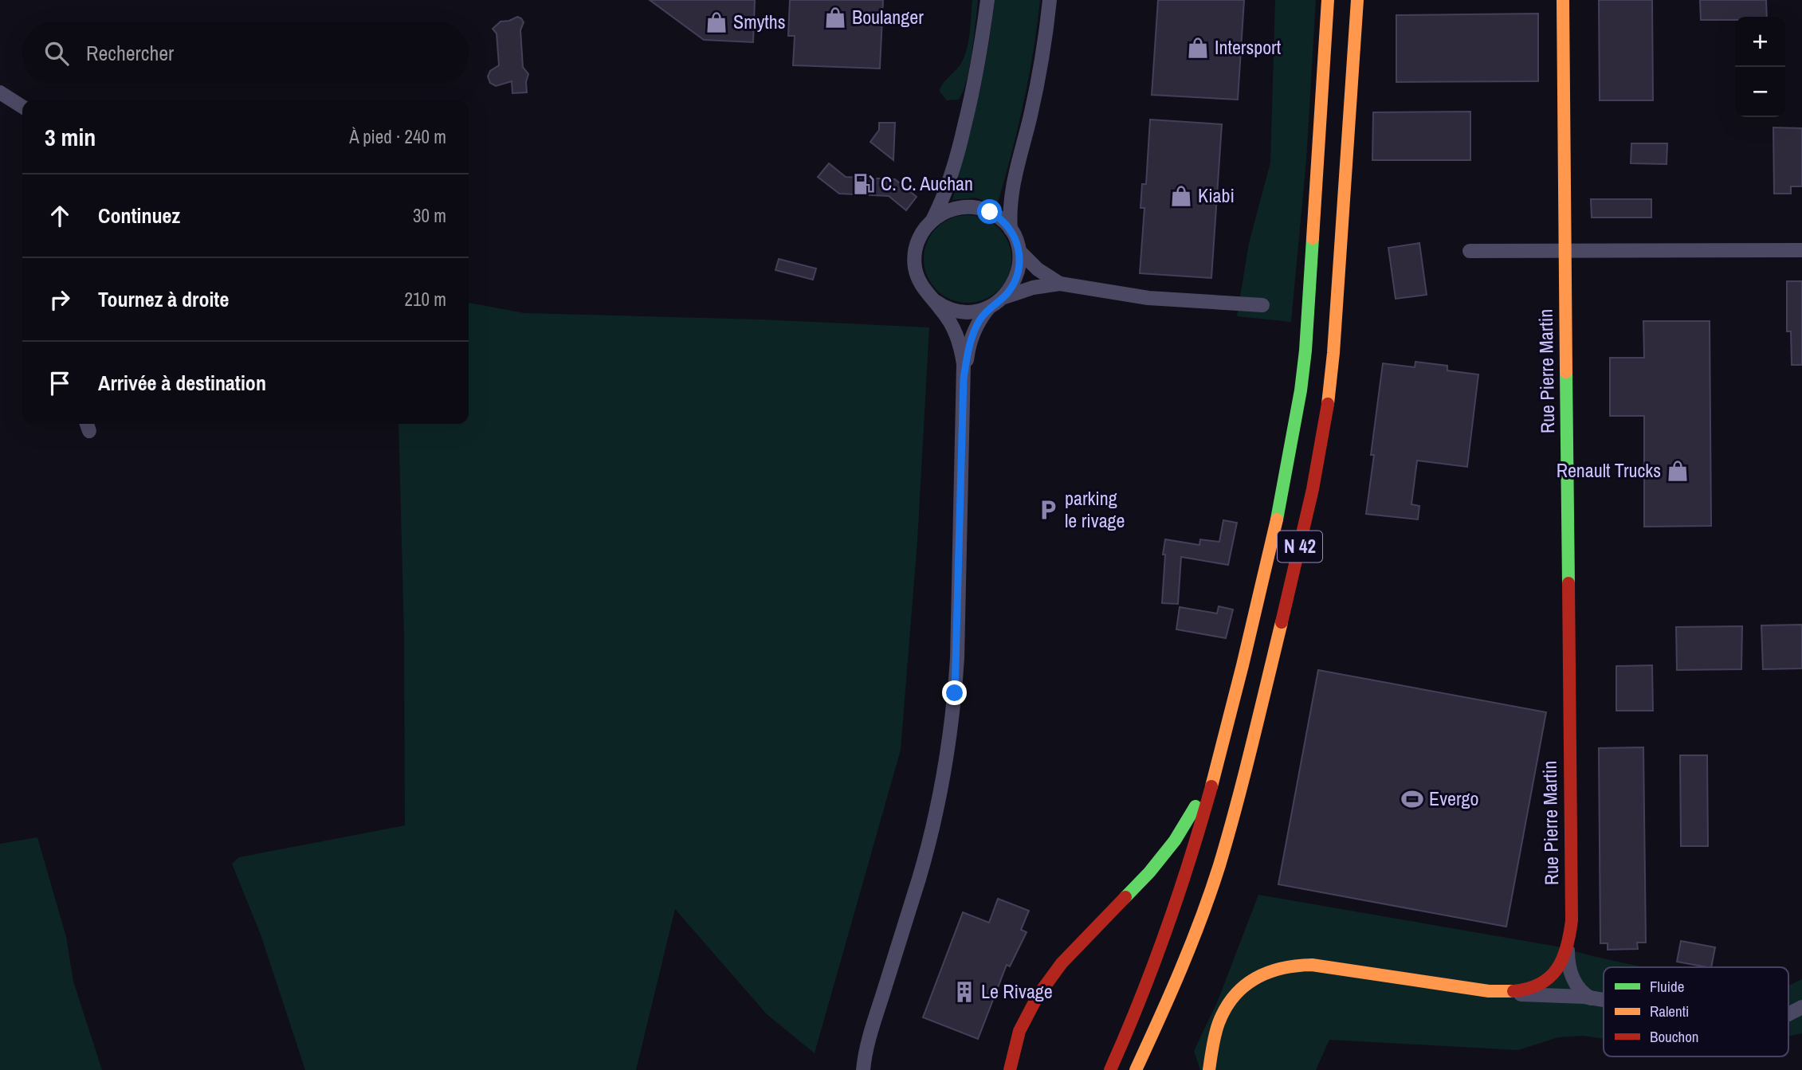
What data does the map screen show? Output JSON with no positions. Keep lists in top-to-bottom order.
{
  "streets": {
    "main road": ["Rue Pierre Martin", "N 42"]
  },
  "places": {
    "shop": [
      "Boulanger",
      "Smyths",
      "Intersport",
      "Kiabi",
      "Renault Trucks"
    ],
    "fuel station": ["C. C. Auchan"],
    "parking": ["parking le rivage"],
    "sports": ["Evergo"],
    "building": ["Le Rivage"]
  },
  "legend": ["Fluide", "Ralenti", "Bouchon"],
  "page": {
    "map_buttons": ["+", "−"],
    "search": "Rechercher",
    "heading": ["3 min", "À pied · 240 m"],
    "list": [
      ["Continuez", "30 m"],
      ["Tournez à droite", "210 m"],
      "Arrivée à destination"
    ]
  }
}
